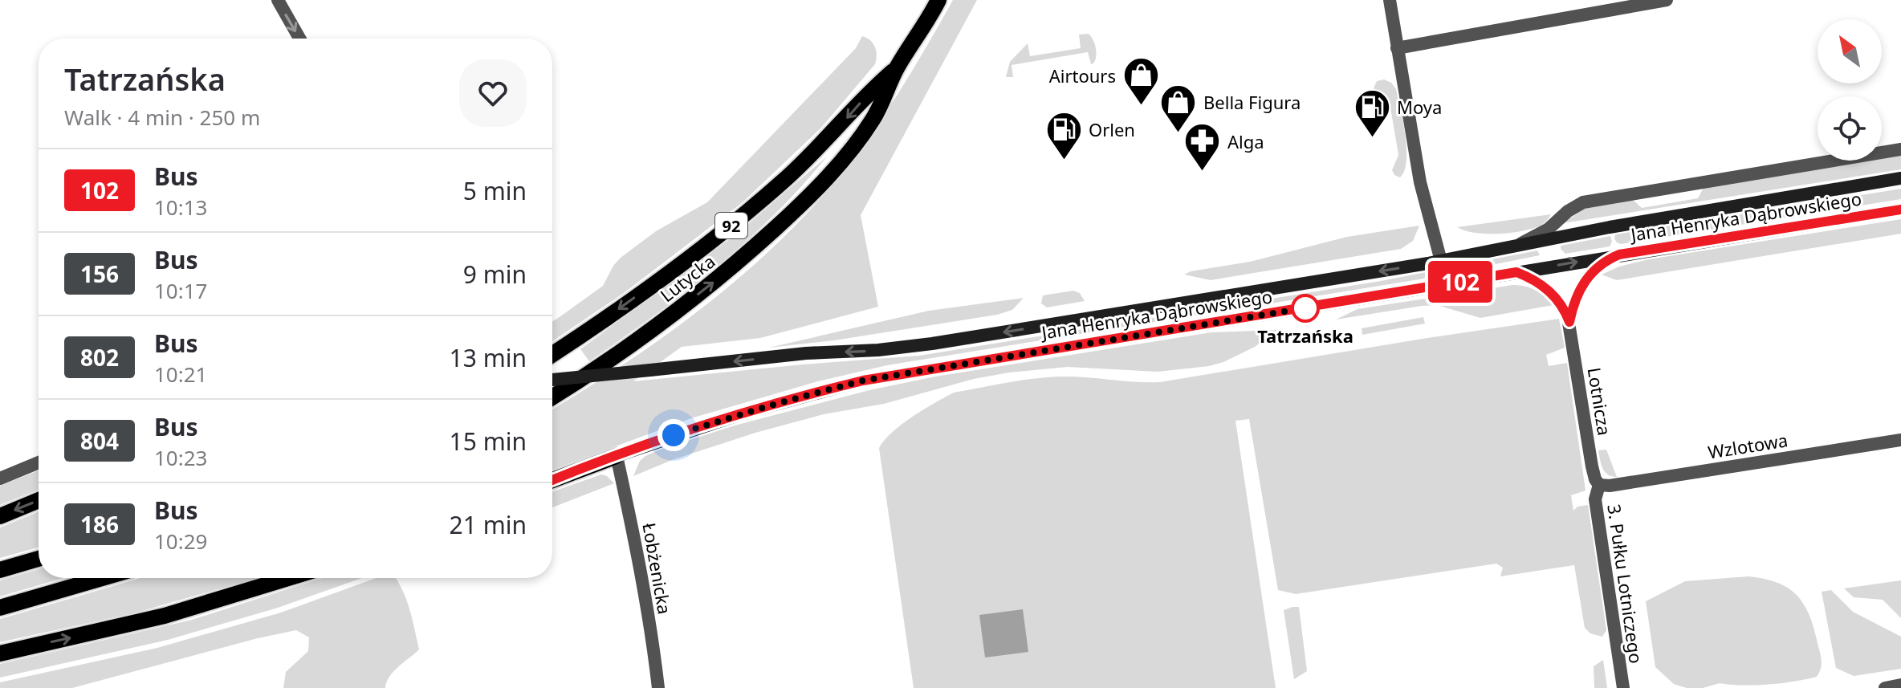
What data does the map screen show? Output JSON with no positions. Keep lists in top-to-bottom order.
{
  "streets": {
    "main road": ["Jana Henryka Dąbrowskiego", "92", "Lutycka"],
    "street": [
      "Lotnicza",
      "Wzlotowa",
      "Łobżenicka",
      "3. Pułku Lotniczego"
    ]
  },
  "crossings": [
    ["Jana Henryka Dąbrowskiego", "Lotnicza"],
    ["Jana Henryka Dąbrowskiego", "Łobżenicka"],
    ["Lotnicza", "Wzlotowa"],
    ["Lotnicza", "3. Pułku Lotniczego"],
    ["Wzlotowa", "3. Pułku Lotniczego"]
  ],
  "places": {
    "shop": ["Airtours", "Bella Figura"],
    "fuel station": ["Moya", "Orlen"],
    "pharmacy": ["Alga"],
    "other": ["Tatrzańska"]
  },
  "lines": ["bus line 102"],
  "north": "top left",
  "page": {
    "on_map": "102",
    "heading": ["Tatrzańska", "Walk · 4 min · 250 m"],
    "list": [
      {
        "mark": "102",
        "name": "Bus",
        "note": "10:13",
        "value": "5 min"
      },
      {
        "mark": "156",
        "name": "Bus",
        "note": "10:17",
        "value": "9 min"
      },
      {
        "mark": "802",
        "name": "Bus",
        "note": "10:21",
        "value": "13 min"
      },
      {
        "mark": "804",
        "name": "Bus",
        "note": "10:23",
        "value": "15 min"
      },
      {
        "mark": "186",
        "name": "Bus",
        "note": "10:29",
        "value": "21 min"
      }
    ]
  }
}
